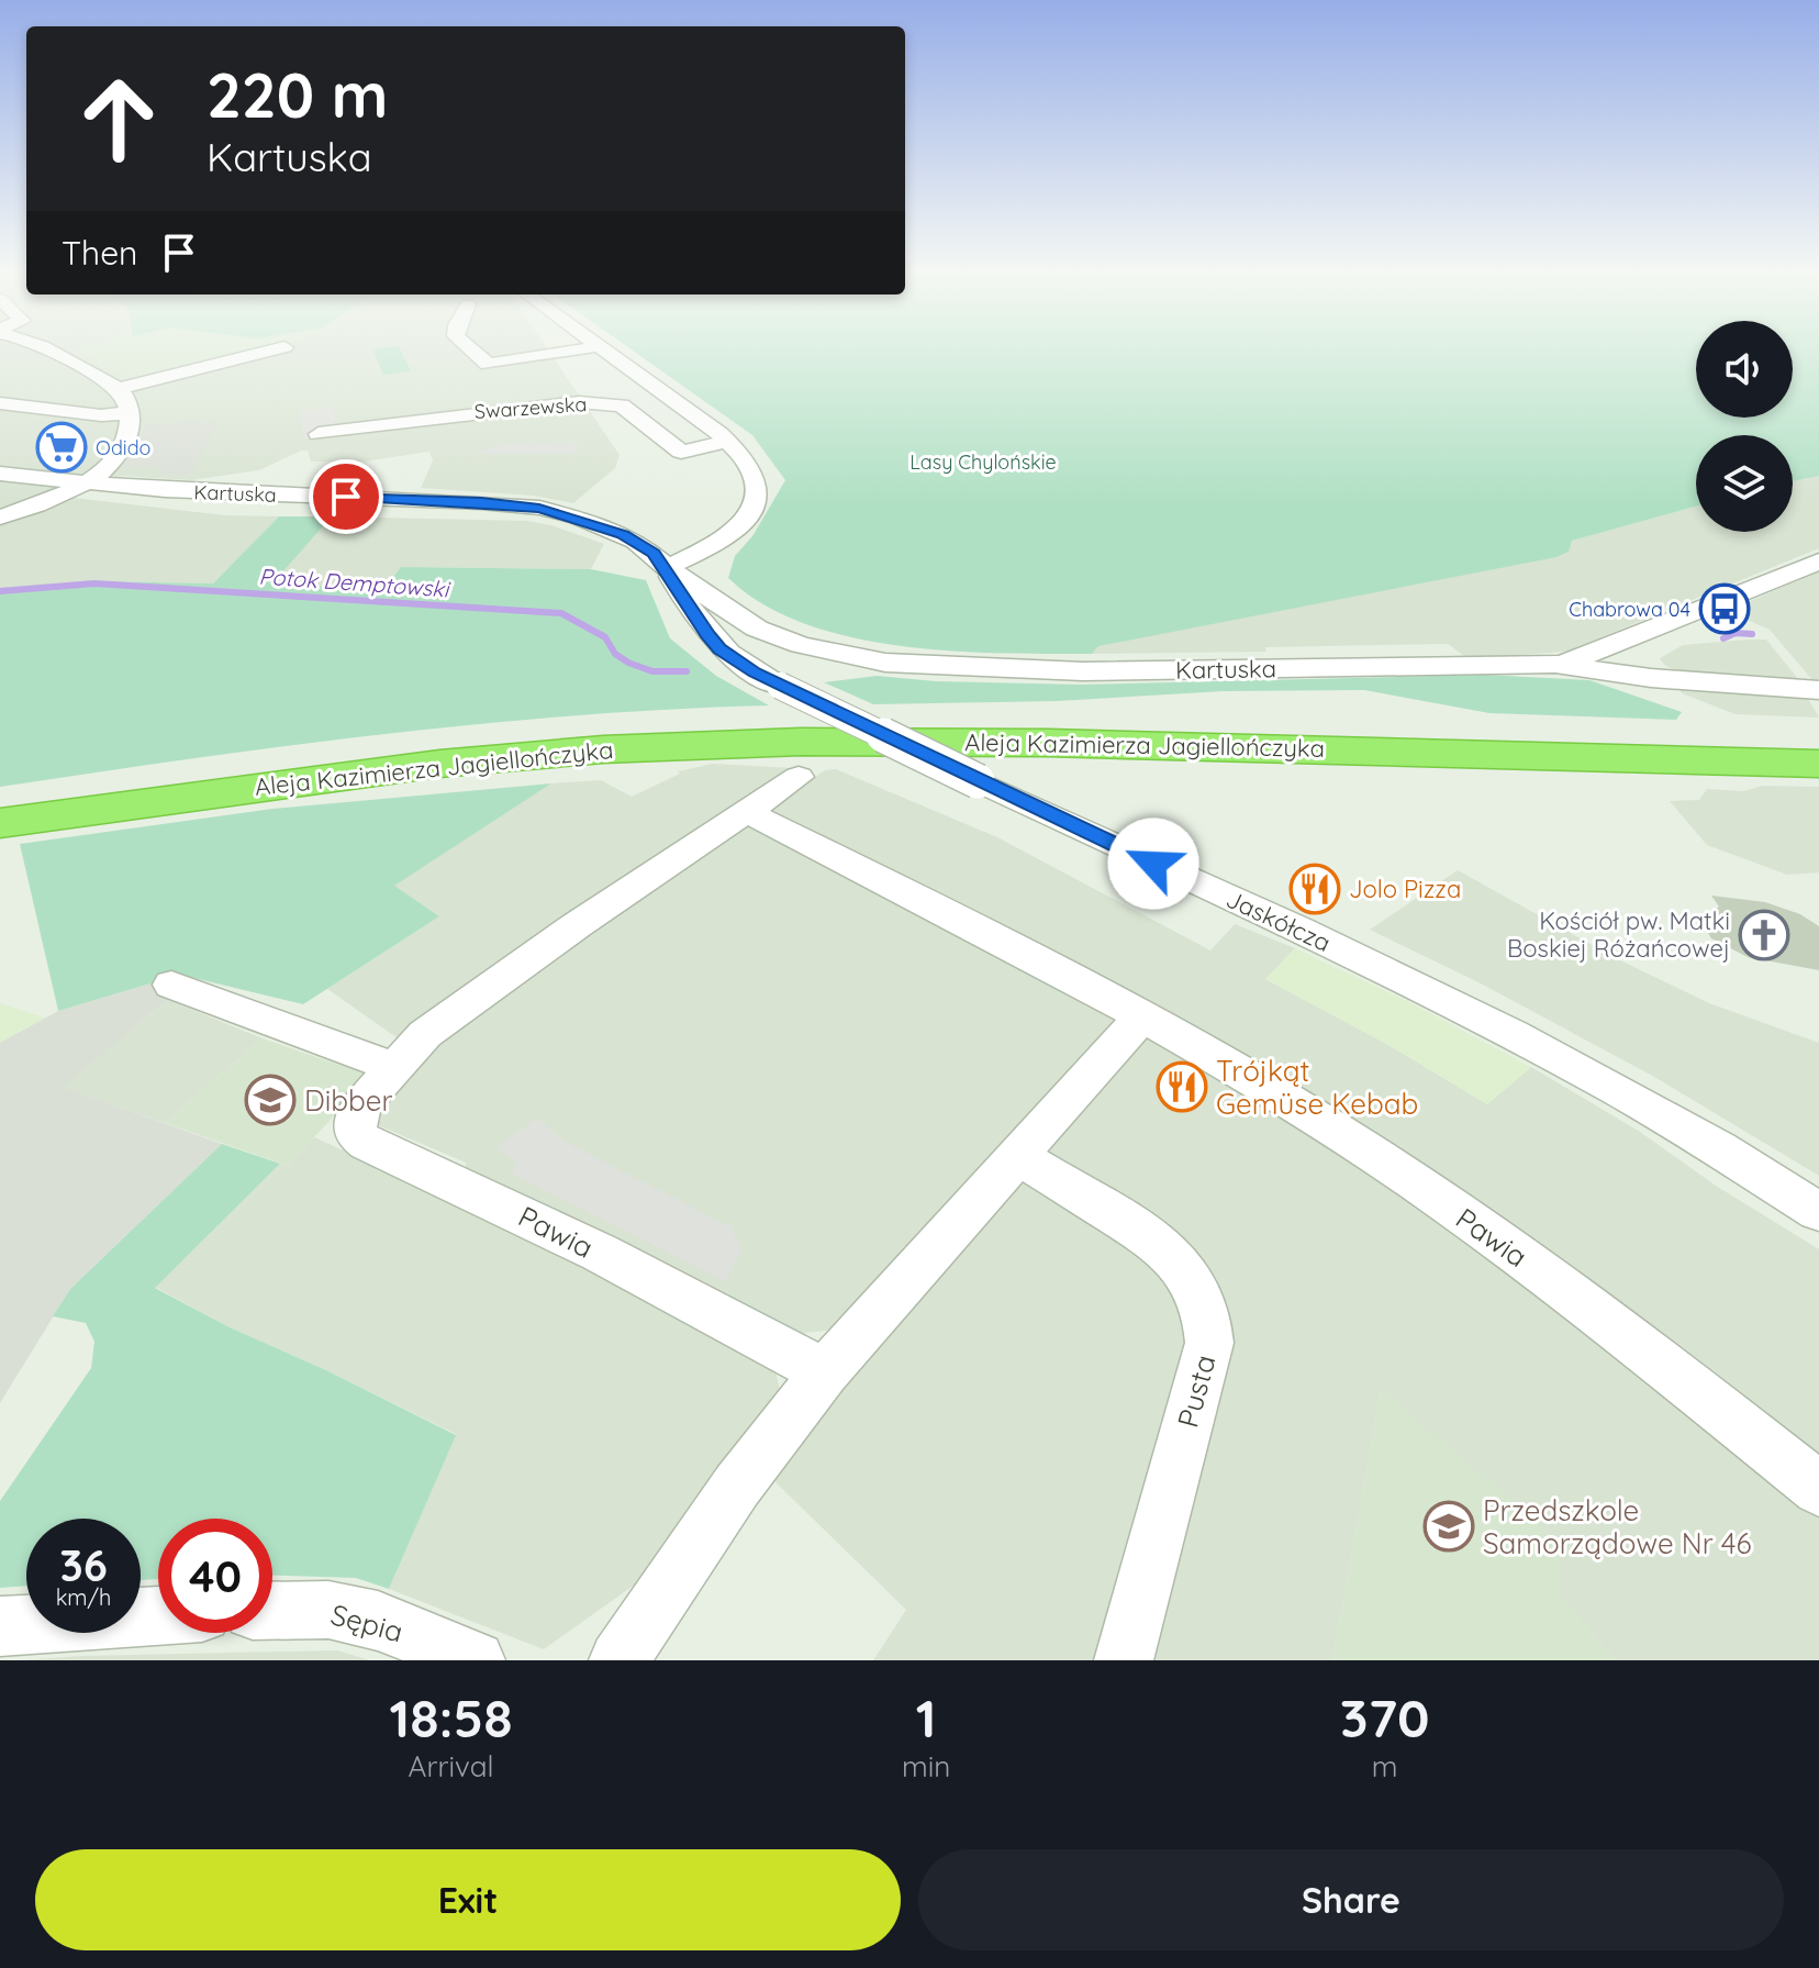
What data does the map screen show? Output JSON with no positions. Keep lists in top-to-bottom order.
{
  "streets": {
    "highway": ["Aleja Kazimierza Jagiellończyka"],
    "street": [
      "Swarzewska",
      "Kartuska",
      "Jaskółcza",
      "Pawia",
      "Pusta",
      "Sępia"
    ]
  },
  "crossings": [
    ["Kartuska", "Jaskółcza"]
  ],
  "water": ["Potok Demptowski"],
  "parks": ["Lasy Chylońskie"],
  "places": {
    "supermarket": ["Odido"],
    "bus stop": ["Chabrowa 04"],
    "restaurant": ["Jolo Pizza", "Trójkąt Gemüse Kebab"],
    "church": ["Kościół pw. Matki Boskiej Różańcowej"],
    "school or university": ["Dibber", "Przedszkole Samorządowe Nr 46"]
  },
  "page": {
    "turn": ["220 m", "Kartuska"],
    "then": "Then",
    "speed": "36 km/h",
    "limit": "40",
    "eta": [
      "18:58",
      "Arrival",
      "1",
      "min",
      "370",
      "m"
    ],
    "buttons": ["Exit", "Share"]
  }
}
